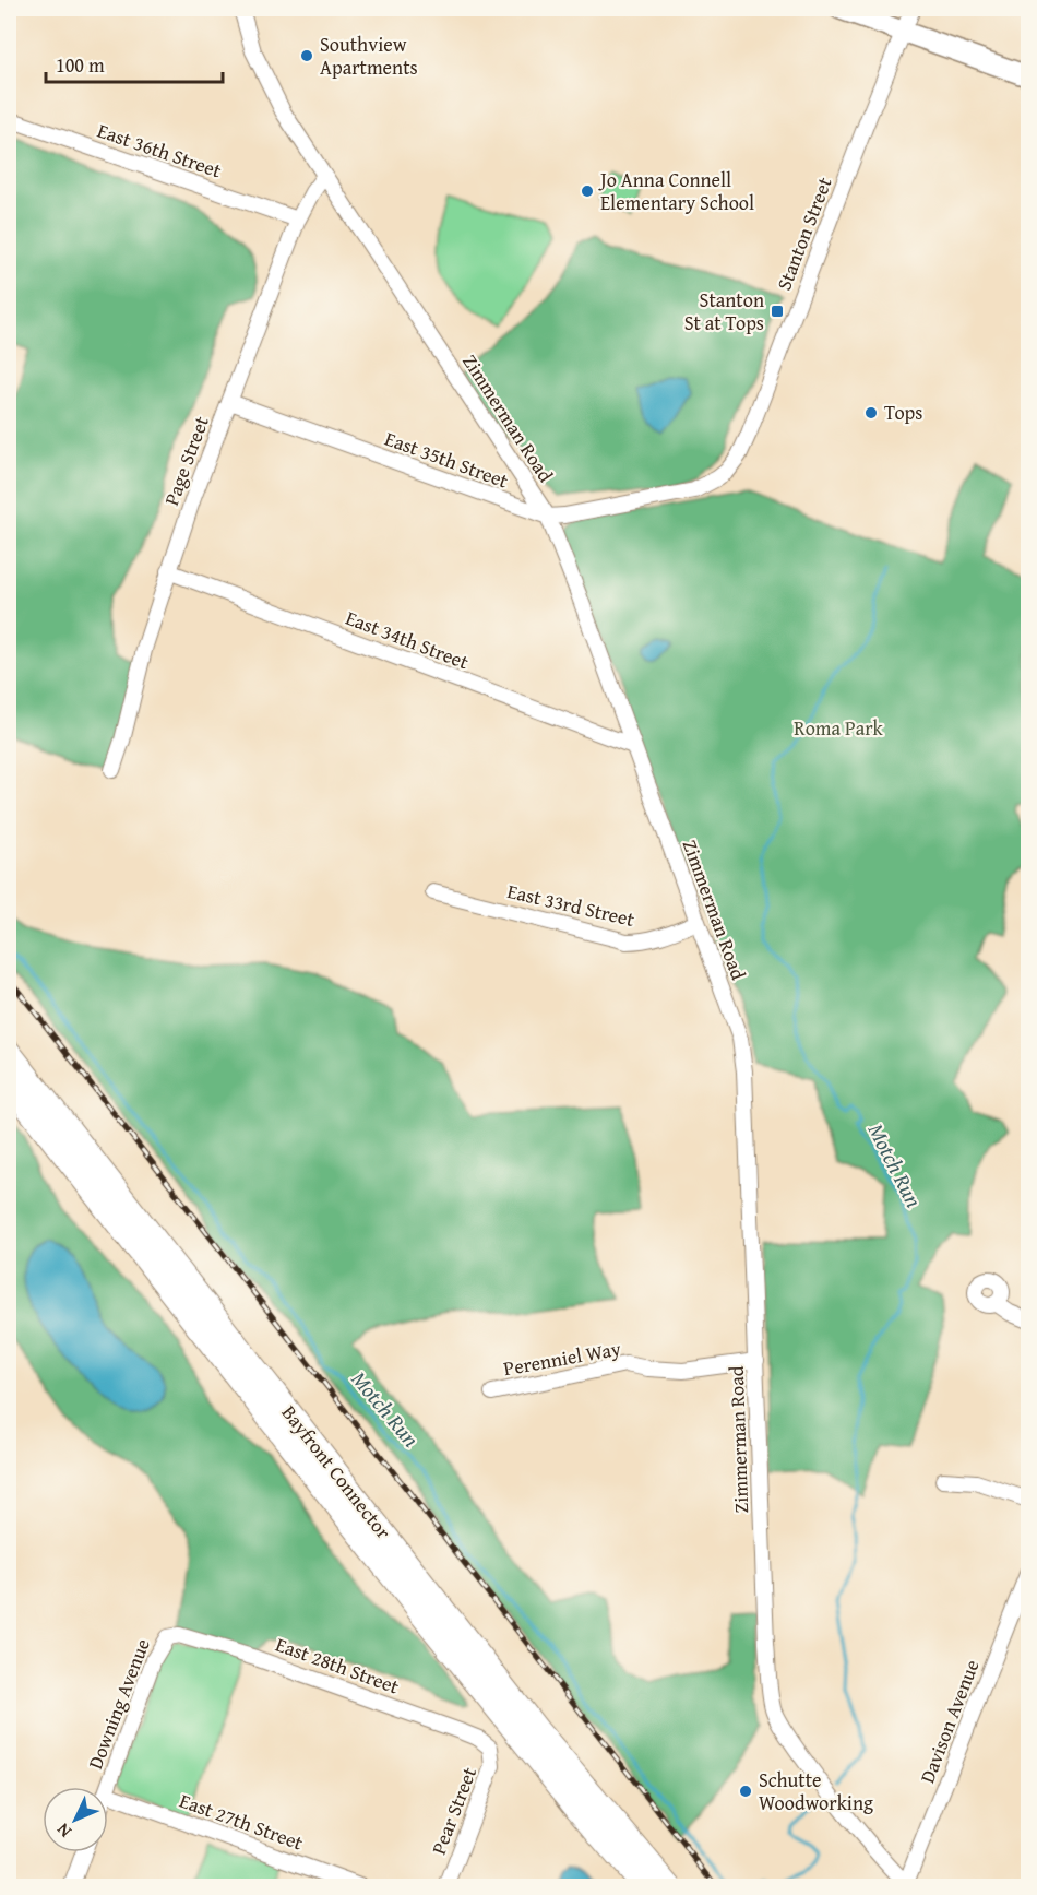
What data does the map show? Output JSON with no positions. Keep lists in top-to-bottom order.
{
  "streets": {
    "highway": ["Bayfront Connector"],
    "street": [
      "East 36th Street",
      "Stanton Street",
      "Zimmerman Road",
      "East 35th Street",
      "Page Street",
      "East 34th Street",
      "East 33rd Street",
      "Perenniel Way",
      "East 28th Street",
      "Downing Avenue",
      "Davison Avenue",
      "Pear Street",
      "East 27th Street"
    ]
  },
  "crossings": [
    ["East 36th Street", "Page Street"],
    ["Stanton Street", "Zimmerman Road"],
    ["Stanton Street", "East 35th Street"],
    ["Zimmerman Road", "East 35th Street"],
    ["Zimmerman Road", "Page Street"],
    ["Zimmerman Road", "East 34th Street"],
    ["Zimmerman Road", "East 33rd Street"],
    ["Zimmerman Road", "Perenniel Way"],
    ["Zimmerman Road", "Davison Avenue"],
    ["East 35th Street", "Page Street"],
    ["Page Street", "East 34th Street"],
    ["East 28th Street", "Downing Avenue"],
    ["East 28th Street", "Pear Street"]
  ],
  "water": ["Motch Run"],
  "parks": ["Roma Park"],
  "places": {
    "other": [
      "Southview Apartments",
      "Jo Anna Connell Elementary School",
      "Tops",
      "Schutte Woodworking"
    ],
    "transit": ["Stanton St at Tops"]
  },
  "scale_bar": "100 m",
  "north": "bottom left"
}
